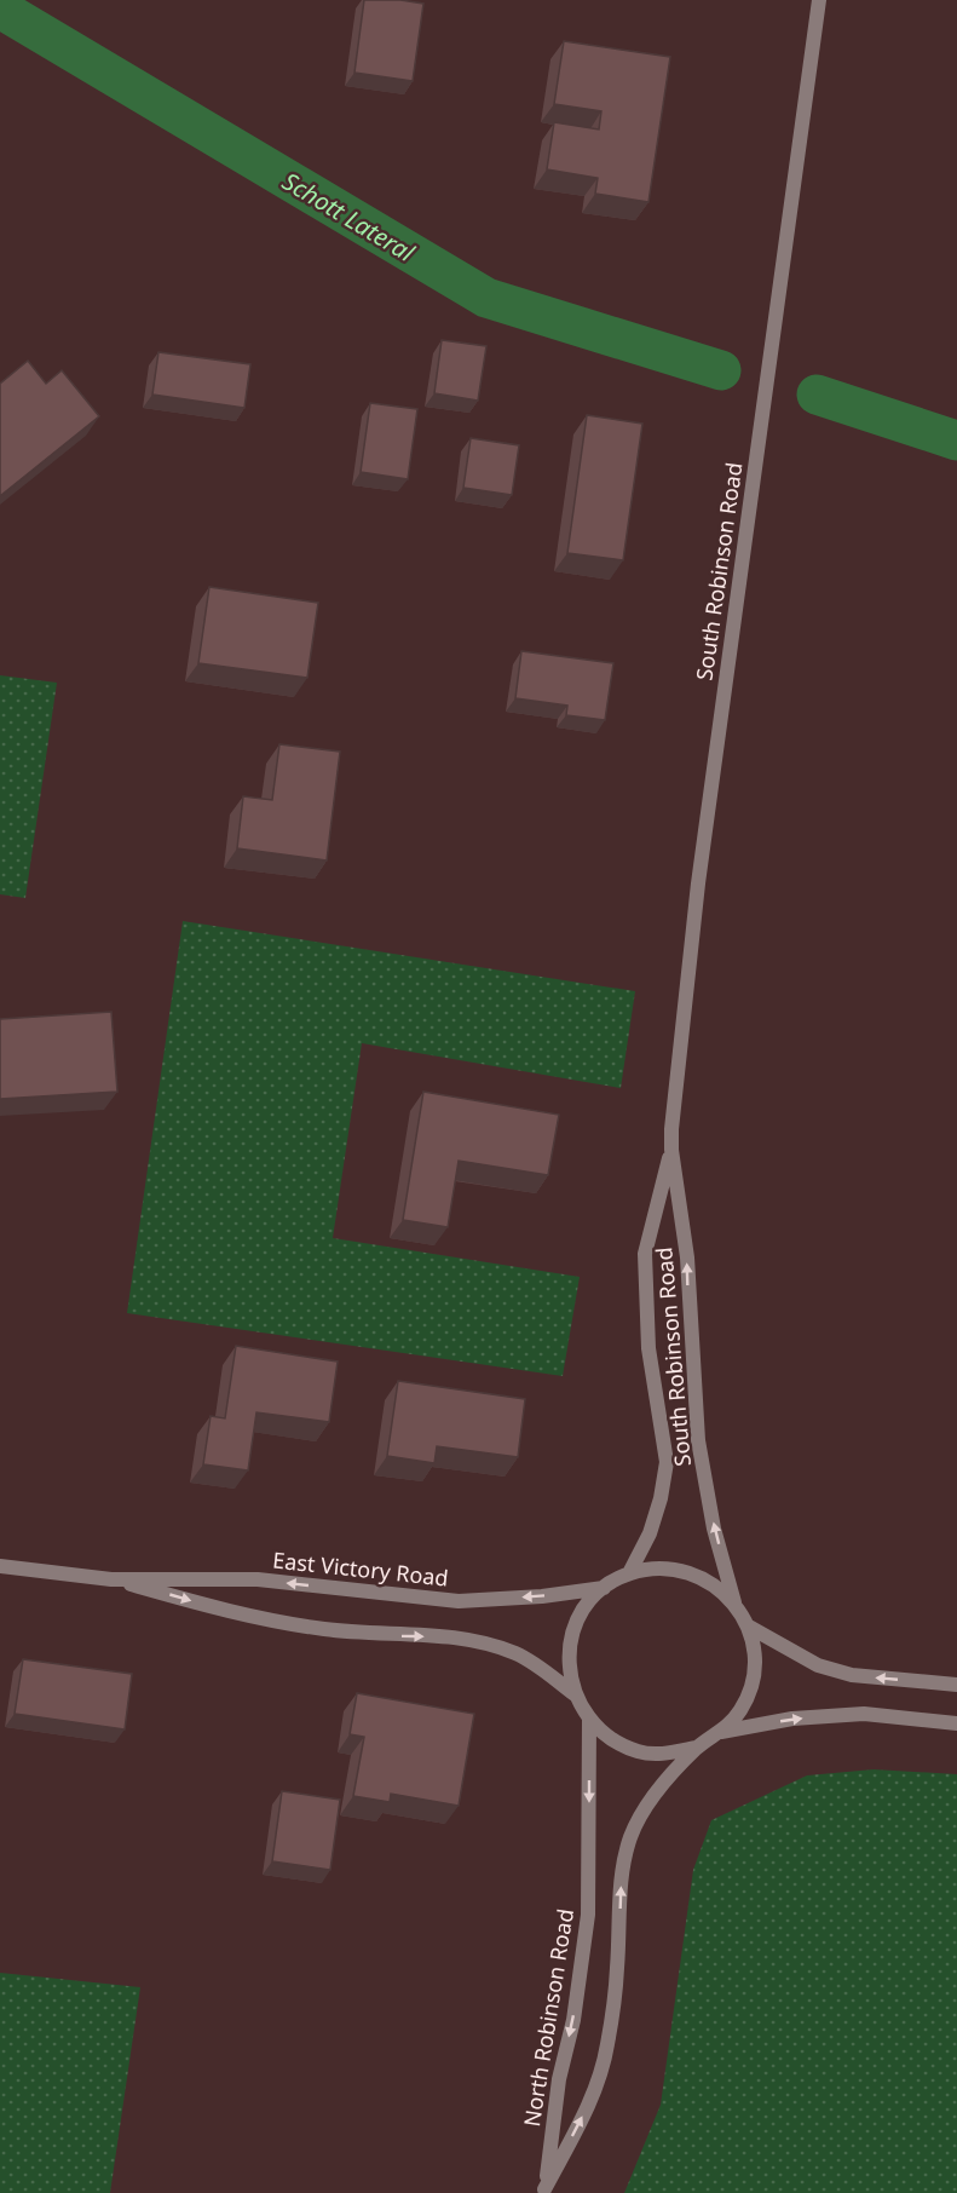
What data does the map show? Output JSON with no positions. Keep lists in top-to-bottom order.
{
  "streets": {
    "street": ["South Robinson Road", "East Victory Road", "North Robinson Road"]
  },
  "crossings": [
    ["South Robinson Road", "East Victory Road"],
    ["South Robinson Road", "North Robinson Road"],
    ["East Victory Road", "North Robinson Road"]
  ],
  "water": ["Schott Lateral"]
}
